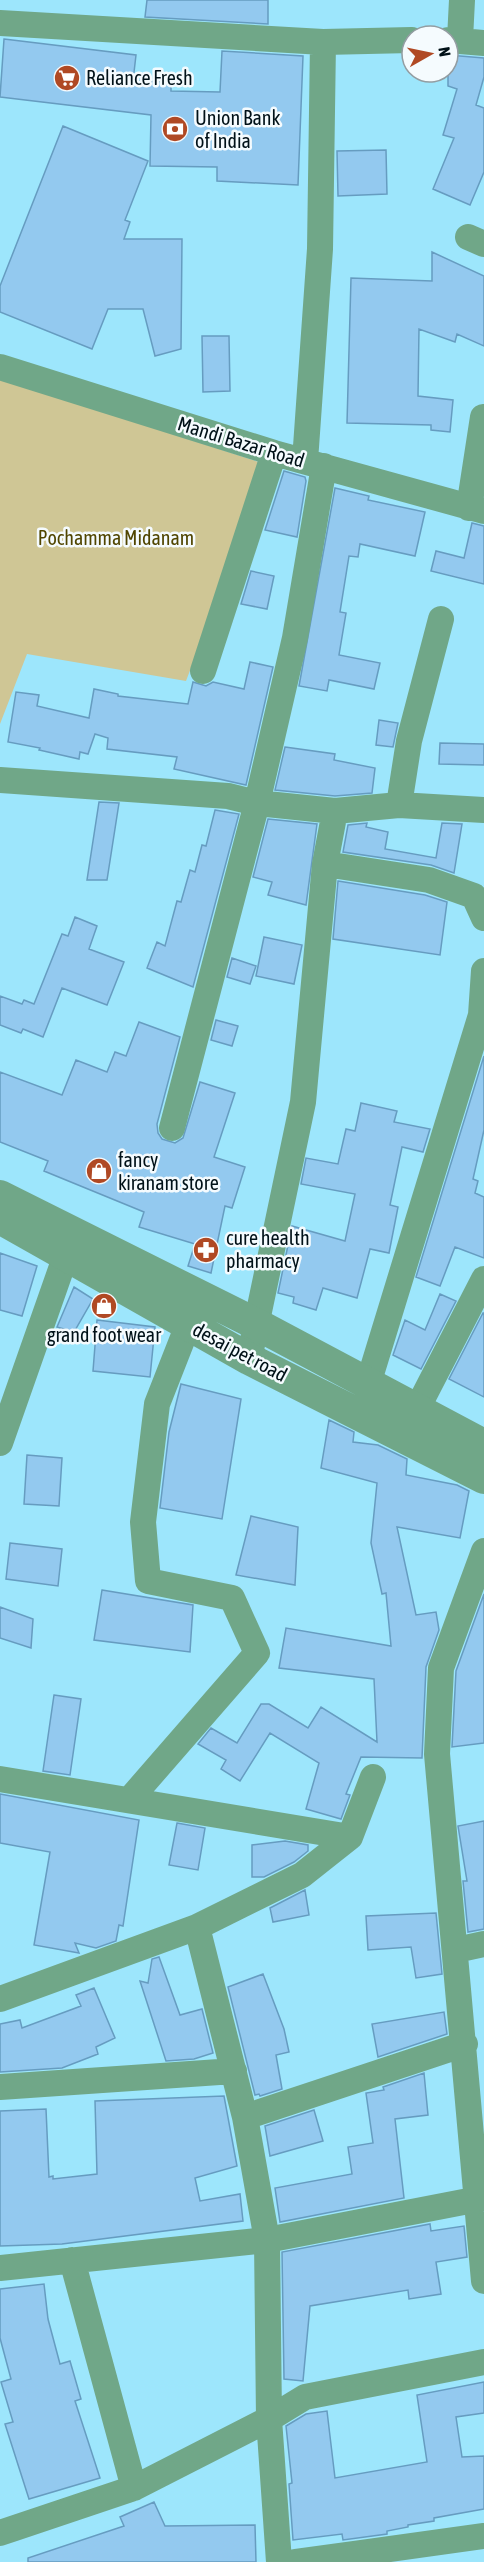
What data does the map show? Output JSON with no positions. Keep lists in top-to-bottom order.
{
  "streets": {
    "street": ["Mandi Bazar Road", "desai pet road"]
  },
  "parks": ["Pochamma Midanam"],
  "places": {
    "supermarket": ["Reliance Fresh"],
    "bank": ["Union Bank of India"],
    "shop": ["fancy kiranam store", "grand foot wear"],
    "pharmacy": ["cure health pharmacy"]
  },
  "north": "right"
}
